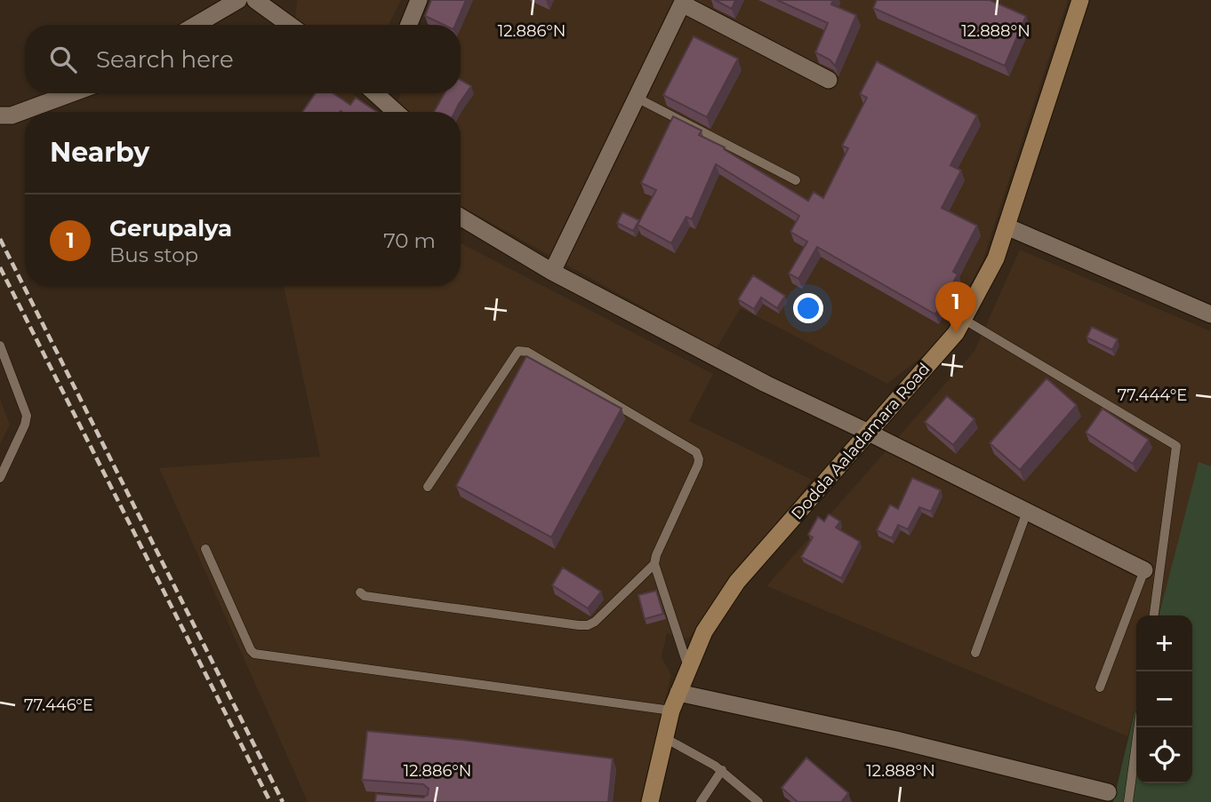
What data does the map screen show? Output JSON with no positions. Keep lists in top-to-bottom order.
{
  "streets": {
    "main road": ["Dodda Aaladamara Road"]
  },
  "page": {
    "search": "Search here",
    "heading": "Nearby",
    "list": [
      {
        "mark": "1",
        "name": "Gerupalya",
        "note": "Bus stop",
        "value": "70 m"
      }
    ],
    "pins": "1",
    "map_buttons": ["+", "−"]
  },
  "coordinates": [
    "12.886°N",
    "12.888°N",
    "77.444°E",
    "77.446°E"
  ]
}
